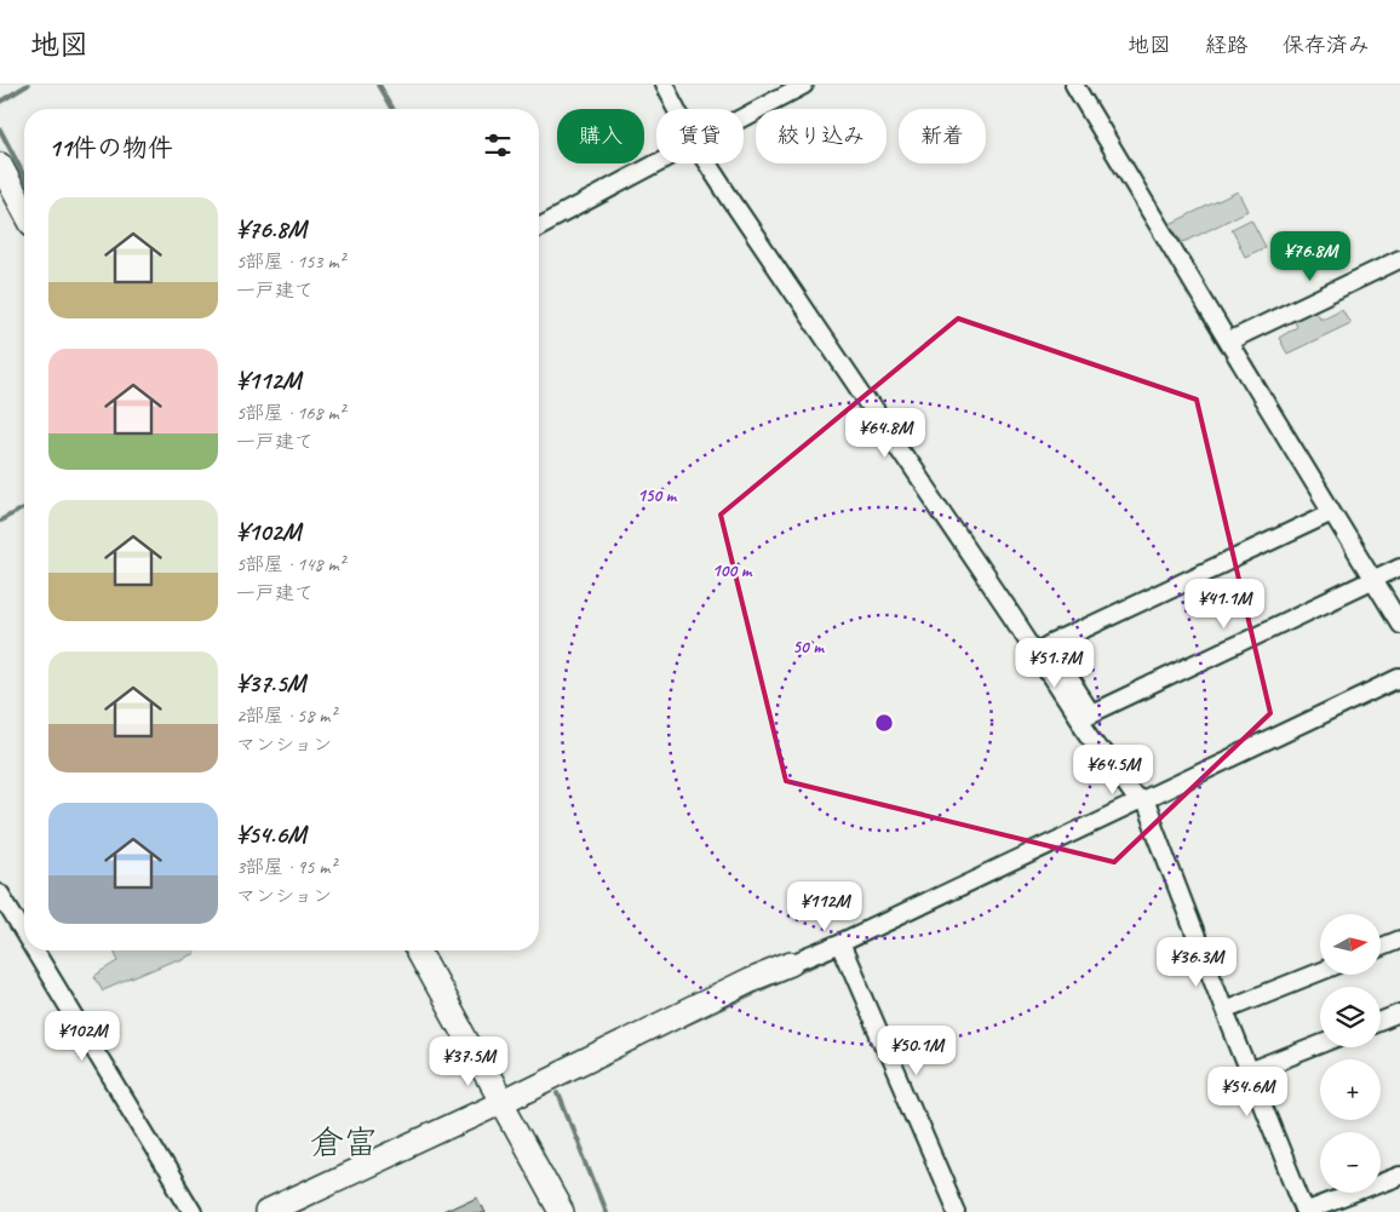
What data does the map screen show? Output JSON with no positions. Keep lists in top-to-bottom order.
{
  "districts": ["倉富"],
  "north": "right",
  "page": {
    "header": "地図",
    "nav": ["地図", "経路", "保存済み"],
    "chip": [
      "購入",
      "賃貸",
      "絞り込み",
      "新着"
    ],
    "heading": "11件の物件",
    "list": [
      {
        "name": "¥76.8M",
        "note": "5部屋 · 153 m² · 一戸建て"
      },
      {
        "name": "¥112M",
        "note": "5部屋 · 168 m² · 一戸建て"
      },
      {
        "name": "¥102M",
        "note": "5部屋 · 148 m² · 一戸建て"
      },
      {
        "name": "¥37.5M",
        "note": "2部屋 · 58 m² · マンション"
      },
      {
        "name": "¥54.6M",
        "note": "3部屋 · 95 m² · マンション"
      }
    ],
    "price": [
      "¥76.8M",
      "¥64.8M",
      "¥41.1M",
      "¥51.7M",
      "¥64.5M",
      "¥112M",
      "¥36.3M",
      "¥102M",
      "¥50.1M",
      "¥37.5M",
      "¥54.6M"
    ],
    "map_buttons": ["+", "−"]
  },
  "rings": ["150 m", "100 m", "50 m"]
}
